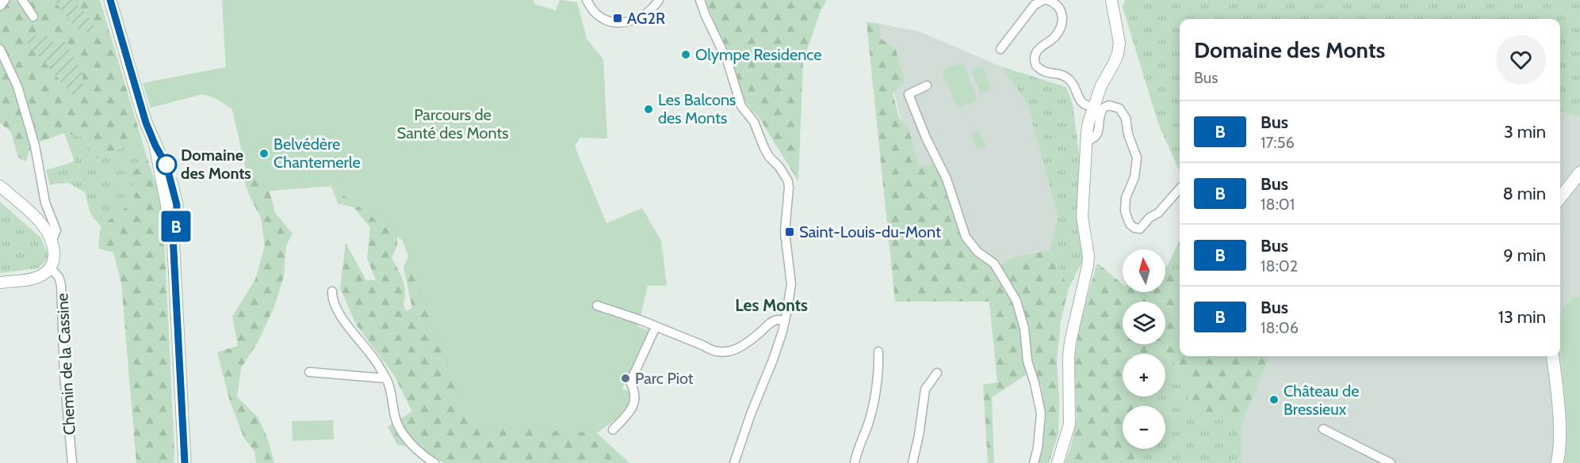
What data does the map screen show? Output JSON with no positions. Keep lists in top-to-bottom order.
{
  "streets": {
    "street": ["Chemin de la Cassine"]
  },
  "districts": ["Les Monts"],
  "parks": ["Parcours de Santé des Monts"],
  "places": {
    "transit": ["AG2R", "Saint-Louis-du-Mont"],
    "other": [
      "Olympe Residence",
      "Les Balcons des Monts",
      "Belvédère Chantemerle",
      "Domaine des Monts",
      "Parc Piot",
      "Château de Bressieux"
    ]
  },
  "lines": ["bus line B"],
  "north": "top",
  "page": {
    "on_map": "B",
    "heading": ["Domaine des Monts", "Bus"],
    "list": [
      {
        "mark": "B",
        "name": "Bus",
        "note": "17:56",
        "value": "3 min"
      },
      {
        "mark": "B",
        "name": "Bus",
        "note": "18:01",
        "value": "8 min"
      },
      {
        "mark": "B",
        "name": "Bus",
        "note": "18:02",
        "value": "9 min"
      },
      {
        "mark": "B",
        "name": "Bus",
        "note": "18:06",
        "value": "13 min"
      }
    ],
    "map_buttons": ["+", "−"]
  }
}
